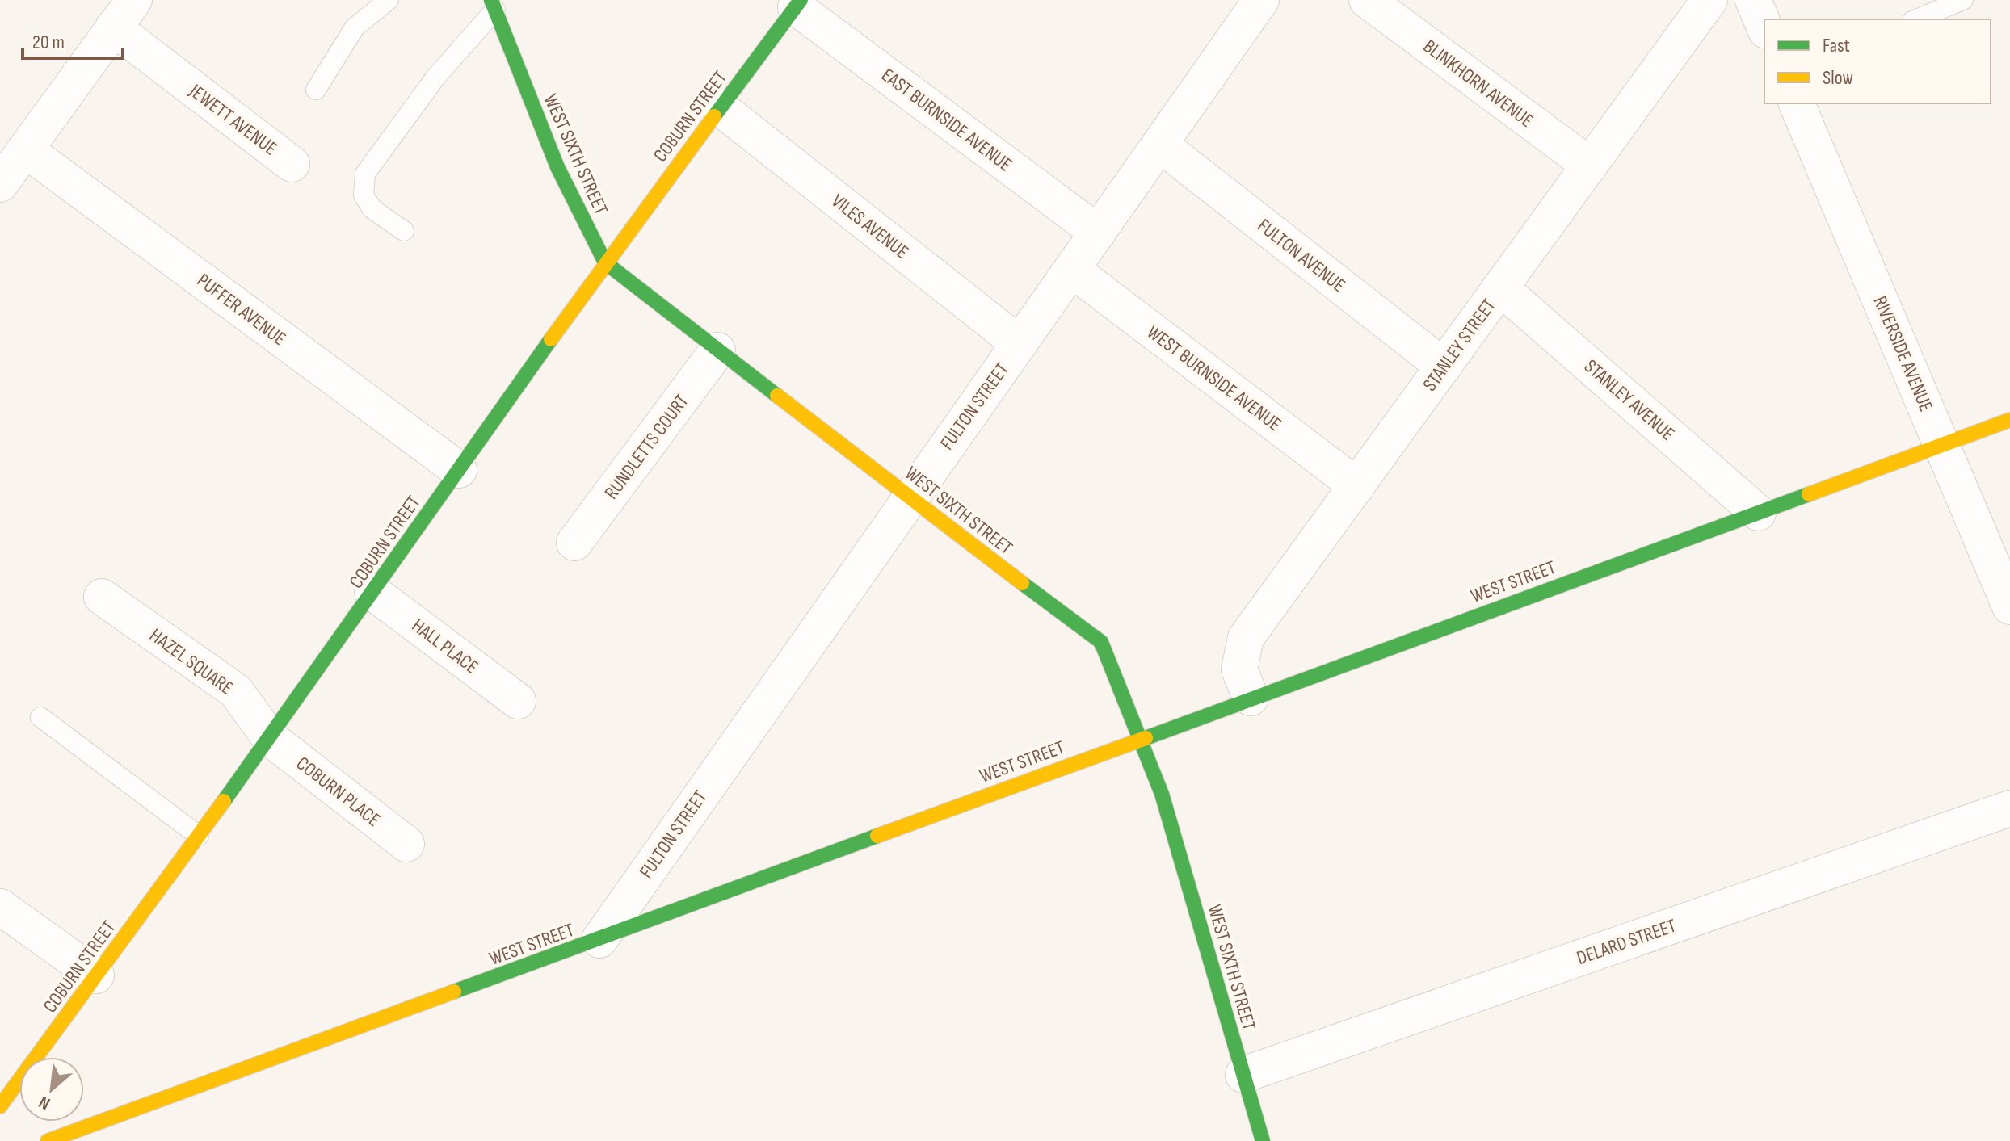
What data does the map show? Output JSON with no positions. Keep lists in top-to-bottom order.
{
  "streets": {
    "street": [
      "BLINKHORN AVENUE",
      "COBURN STREET",
      "JEWETT AVENUE",
      "EAST BURNSIDE AVENUE",
      "WEST SIXTH STREET",
      "VILES AVENUE",
      "FULTON AVENUE",
      "PUFFER AVENUE",
      "STANLEY STREET",
      "RIVERSIDE AVENUE",
      "WEST BURNSIDE AVENUE",
      "STANLEY AVENUE",
      "FULTON STREET",
      "RUNDLETTS COURT",
      "WEST STREET",
      "HALL PLACE",
      "HAZEL SQUARE",
      "COBURN PLACE",
      "DELARD STREET"
    ]
  },
  "crossings": [
    ["BLINKHORN AVENUE", "STANLEY STREET"],
    ["COBURN STREET", "EAST BURNSIDE AVENUE"],
    ["COBURN STREET", "WEST SIXTH STREET"],
    ["COBURN STREET", "VILES AVENUE"],
    ["COBURN STREET", "PUFFER AVENUE"],
    ["COBURN STREET", "HALL PLACE"],
    ["COBURN STREET", "HAZEL SQUARE"],
    ["COBURN STREET", "COBURN PLACE"],
    ["EAST BURNSIDE AVENUE", "FULTON STREET"],
    ["WEST SIXTH STREET", "FULTON STREET"],
    ["WEST SIXTH STREET", "RUNDLETTS COURT"],
    ["WEST SIXTH STREET", "WEST STREET"],
    ["WEST SIXTH STREET", "DELARD STREET"],
    ["VILES AVENUE", "FULTON STREET"],
    ["FULTON AVENUE", "STANLEY STREET"],
    ["FULTON AVENUE", "FULTON STREET"],
    ["STANLEY STREET", "WEST BURNSIDE AVENUE"],
    ["STANLEY STREET", "STANLEY AVENUE"],
    ["STANLEY STREET", "WEST STREET"],
    ["RIVERSIDE AVENUE", "WEST STREET"],
    ["WEST BURNSIDE AVENUE", "FULTON STREET"],
    ["STANLEY AVENUE", "WEST STREET"],
    ["FULTON STREET", "WEST STREET"],
    ["HAZEL SQUARE", "COBURN PLACE"]
  ],
  "legend": ["Fast", "Slow"],
  "scale_bar": "20 m",
  "north": "bottom left"
}
